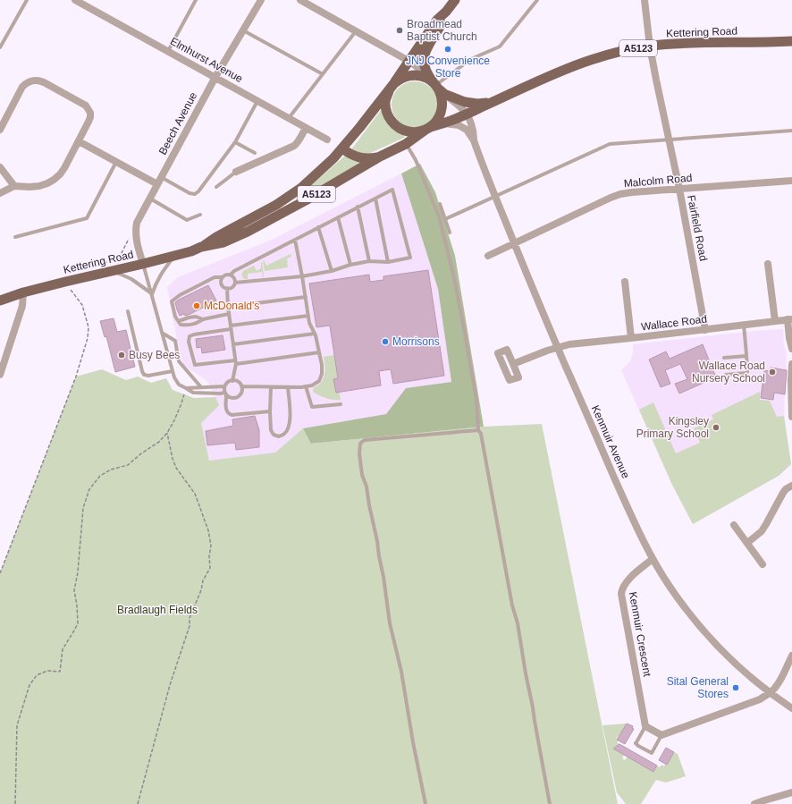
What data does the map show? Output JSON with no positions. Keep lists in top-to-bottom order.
{
  "streets": {
    "main road": ["Kettering Road", "A5123"],
    "street": [
      "Elmhurst Avenue",
      "Beech Avenue",
      "Malcolm Road",
      "Fairfield Road",
      "Wallace Road",
      "Kenmuir Avenue",
      "Kenmuir Crescent"
    ]
  },
  "crossings": [
    ["Kettering Road", "Beech Avenue"],
    ["Kettering Road", "Fairfield Road"],
    ["Kettering Road", "Kenmuir Avenue"],
    ["Elmhurst Avenue", "Beech Avenue"],
    ["Malcolm Road", "Fairfield Road"],
    ["Malcolm Road", "Kenmuir Avenue"],
    ["Fairfield Road", "Wallace Road"],
    ["Wallace Road", "Kenmuir Avenue"],
    ["Kenmuir Avenue", "Kenmuir Crescent"]
  ],
  "parks": ["Bradlaugh Fields"],
  "places": [
    "Broadmead Baptist Church",
    "JNJ Convenience Store",
    "McDonald's",
    "Morrisons",
    "Busy Bees",
    "Wallace Road Nursery School",
    "Kingsley Primary School",
    "Sital General Stores"
  ]
}
